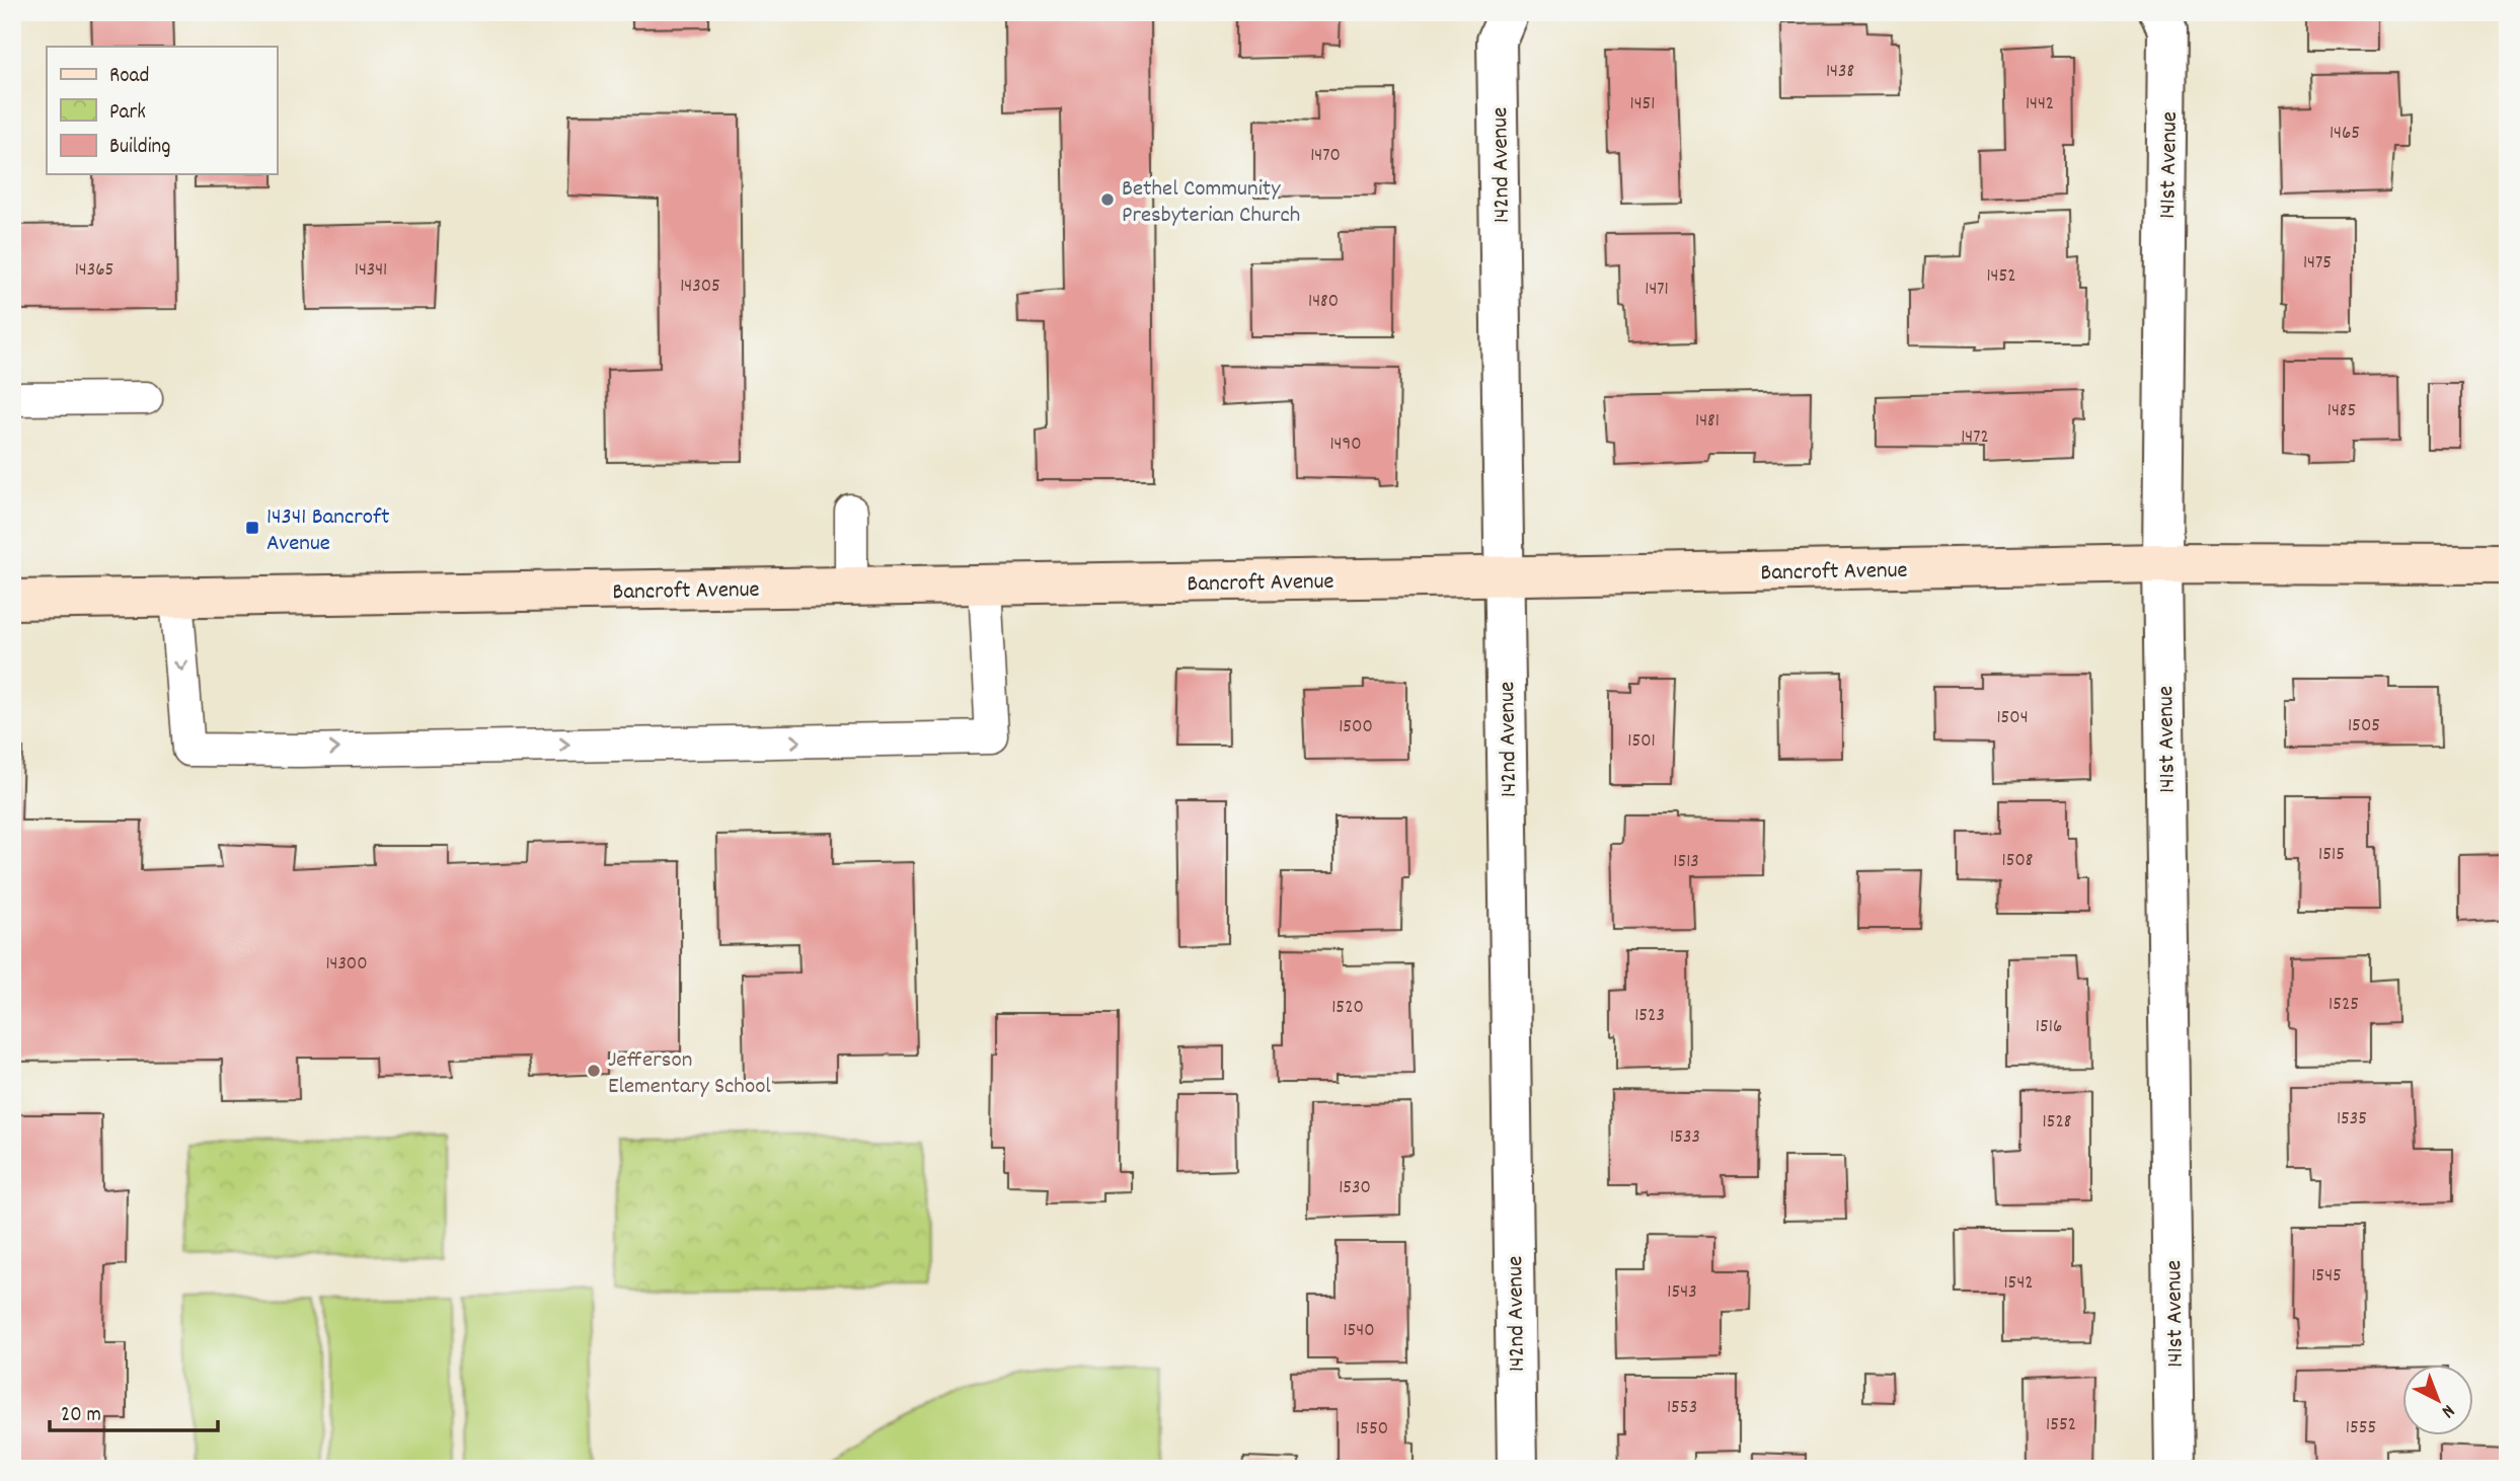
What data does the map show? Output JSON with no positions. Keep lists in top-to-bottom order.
{
  "streets": {
    "main road": ["Bancroft Avenue"],
    "street": ["142nd Avenue", "141st Avenue"]
  },
  "crossings": [
    ["142nd Avenue", "Bancroft Avenue"],
    ["141st Avenue", "Bancroft Avenue"]
  ],
  "places": {
    "other": ["Bethel Community Presbyterian Church", "Jefferson Elementary School"],
    "transit": ["14341 Bancroft Avenue"]
  },
  "house_numbers": [
    "1438",
    "1451",
    "1442",
    "1465",
    "1470",
    "1475",
    "14365",
    "14341",
    "1452",
    "14305",
    "1471",
    "1480",
    "1485",
    "1481",
    "1472",
    "1490",
    "1504",
    "1505",
    "1500",
    "1501",
    "1515",
    "1508",
    "1513",
    "14300",
    "1525",
    "1520",
    "1523",
    "1516",
    "1535",
    "1528",
    "1533",
    "1530",
    "1545",
    "1542",
    "1543",
    "1540",
    "1553",
    "1552",
    "1555",
    "1550"
  ],
  "legend": ["Road", "Park", "Building"],
  "scale_bar": "20 m",
  "north": "bottom right"
}
